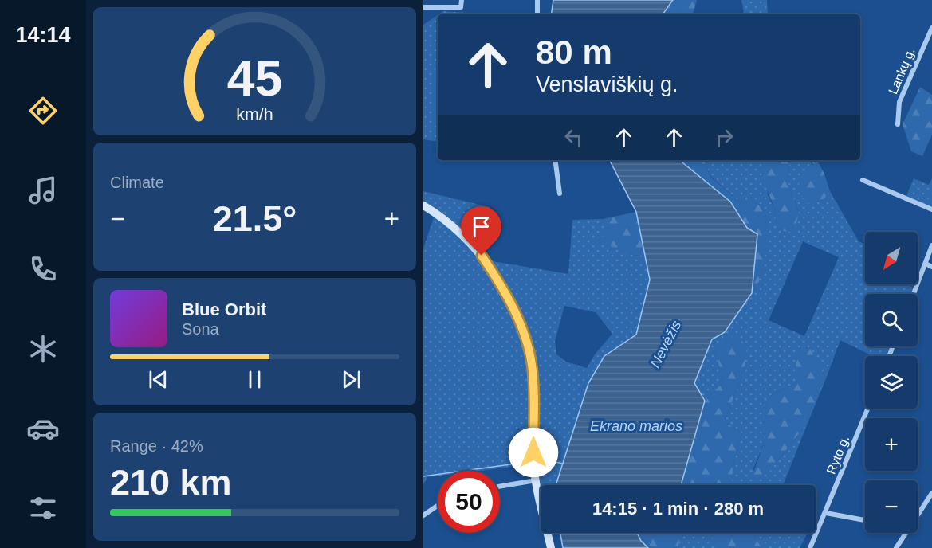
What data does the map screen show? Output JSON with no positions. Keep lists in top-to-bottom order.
{
  "streets": {
    "street": ["Lankų g.", "Ryto g."]
  },
  "water": ["Nevėžis", "Ekrano marios"],
  "north": "bottom left",
  "page": {
    "tabs": "14:14",
    "turn": ["80 m", "Venslaviškių g."],
    "tile": [
      "Climate",
      ["Range · 42%", "210 km"]
    ],
    "heat": ["−", "21.5°", "+"],
    "map_buttons": ["+", "−"],
    "song": ["Blue Orbit", "Sona"],
    "limit": "50",
    "trip": "14:15 · 1 min · 280 m",
    "gauge": ["45", "km/h"]
  }
}
